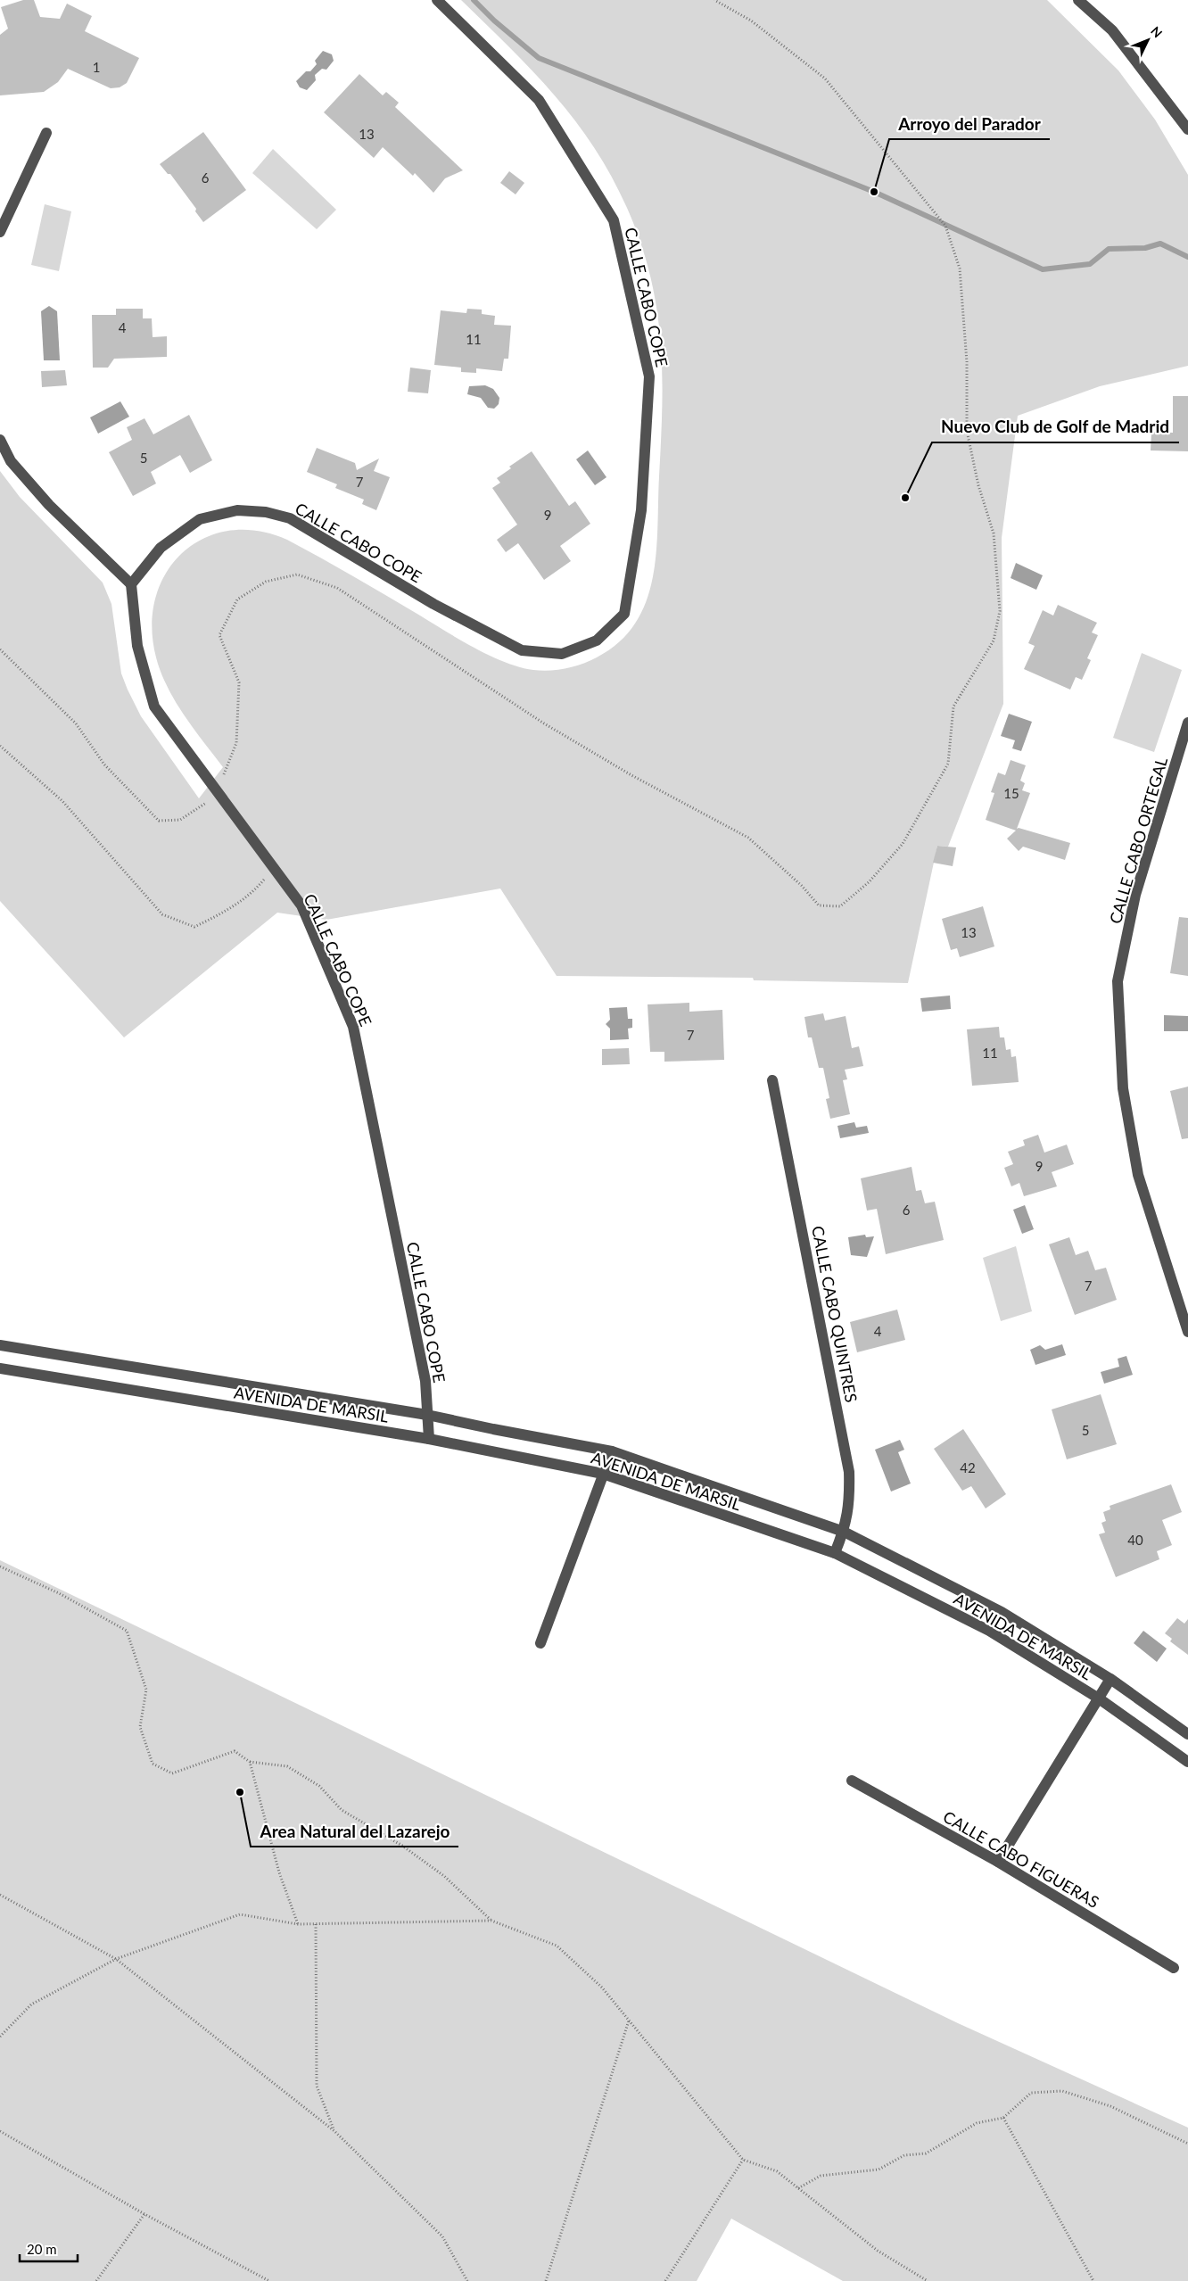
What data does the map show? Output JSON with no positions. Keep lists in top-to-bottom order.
{
  "streets": {
    "street": [
      "CALLE CABO COPE",
      "CALLE CABO ORTEGAL",
      "CALLE CABO QUINTRES",
      "AVENIDA DE MARSIL",
      "CALLE CABO FIGUERAS"
    ]
  },
  "crossings": [
    ["CALLE CABO COPE", "AVENIDA DE MARSIL"],
    ["CALLE CABO QUINTRES", "AVENIDA DE MARSIL"]
  ],
  "places": ["Arroyo del Parador", "Nuevo Club de Golf de Madrid", "Area Natural del Lazarejo"],
  "house_numbers": [
    "1",
    "13",
    "6",
    "4",
    "11",
    "5",
    "7",
    "9",
    "15",
    "13",
    "7",
    "11",
    "9",
    "6",
    "7",
    "4",
    "5",
    "42",
    "40"
  ],
  "scale_bar": "20 m",
  "north": "top right"
}
